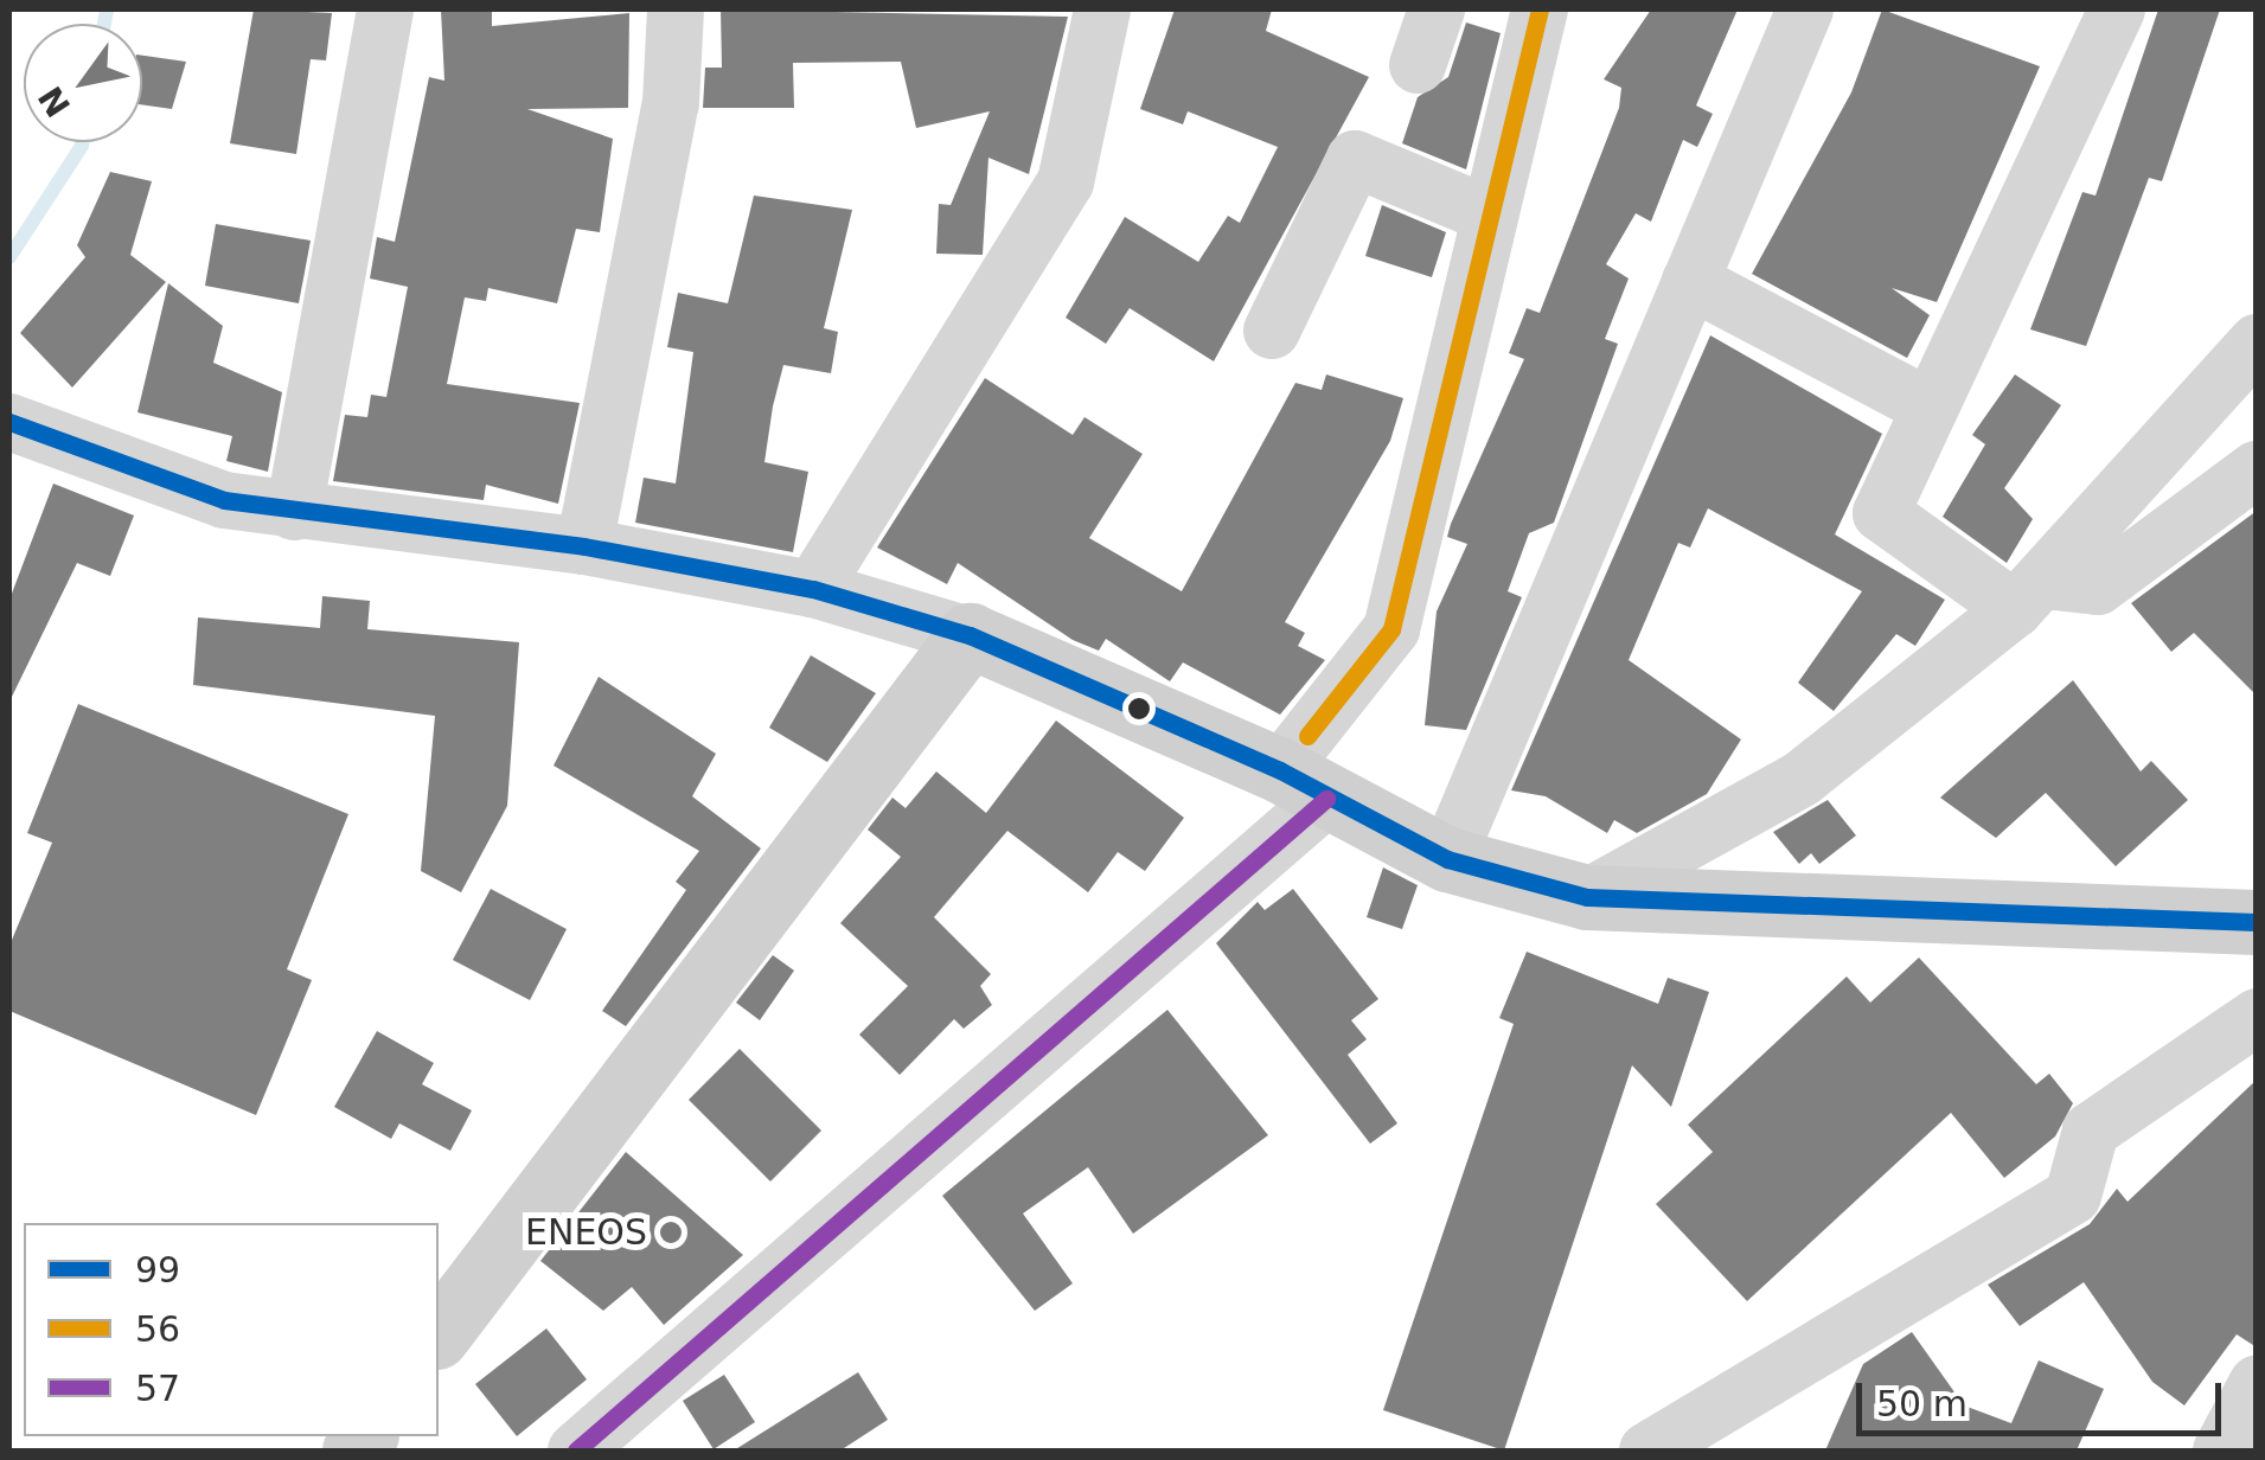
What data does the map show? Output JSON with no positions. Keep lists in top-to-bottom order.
{
  "places": ["ENEOS"],
  "lines": ["transit line 56", "transit line 99", "transit line 57"],
  "legend": ["99", "56", "57"],
  "scale_bar": "50 m",
  "north": "bottom left"
}
